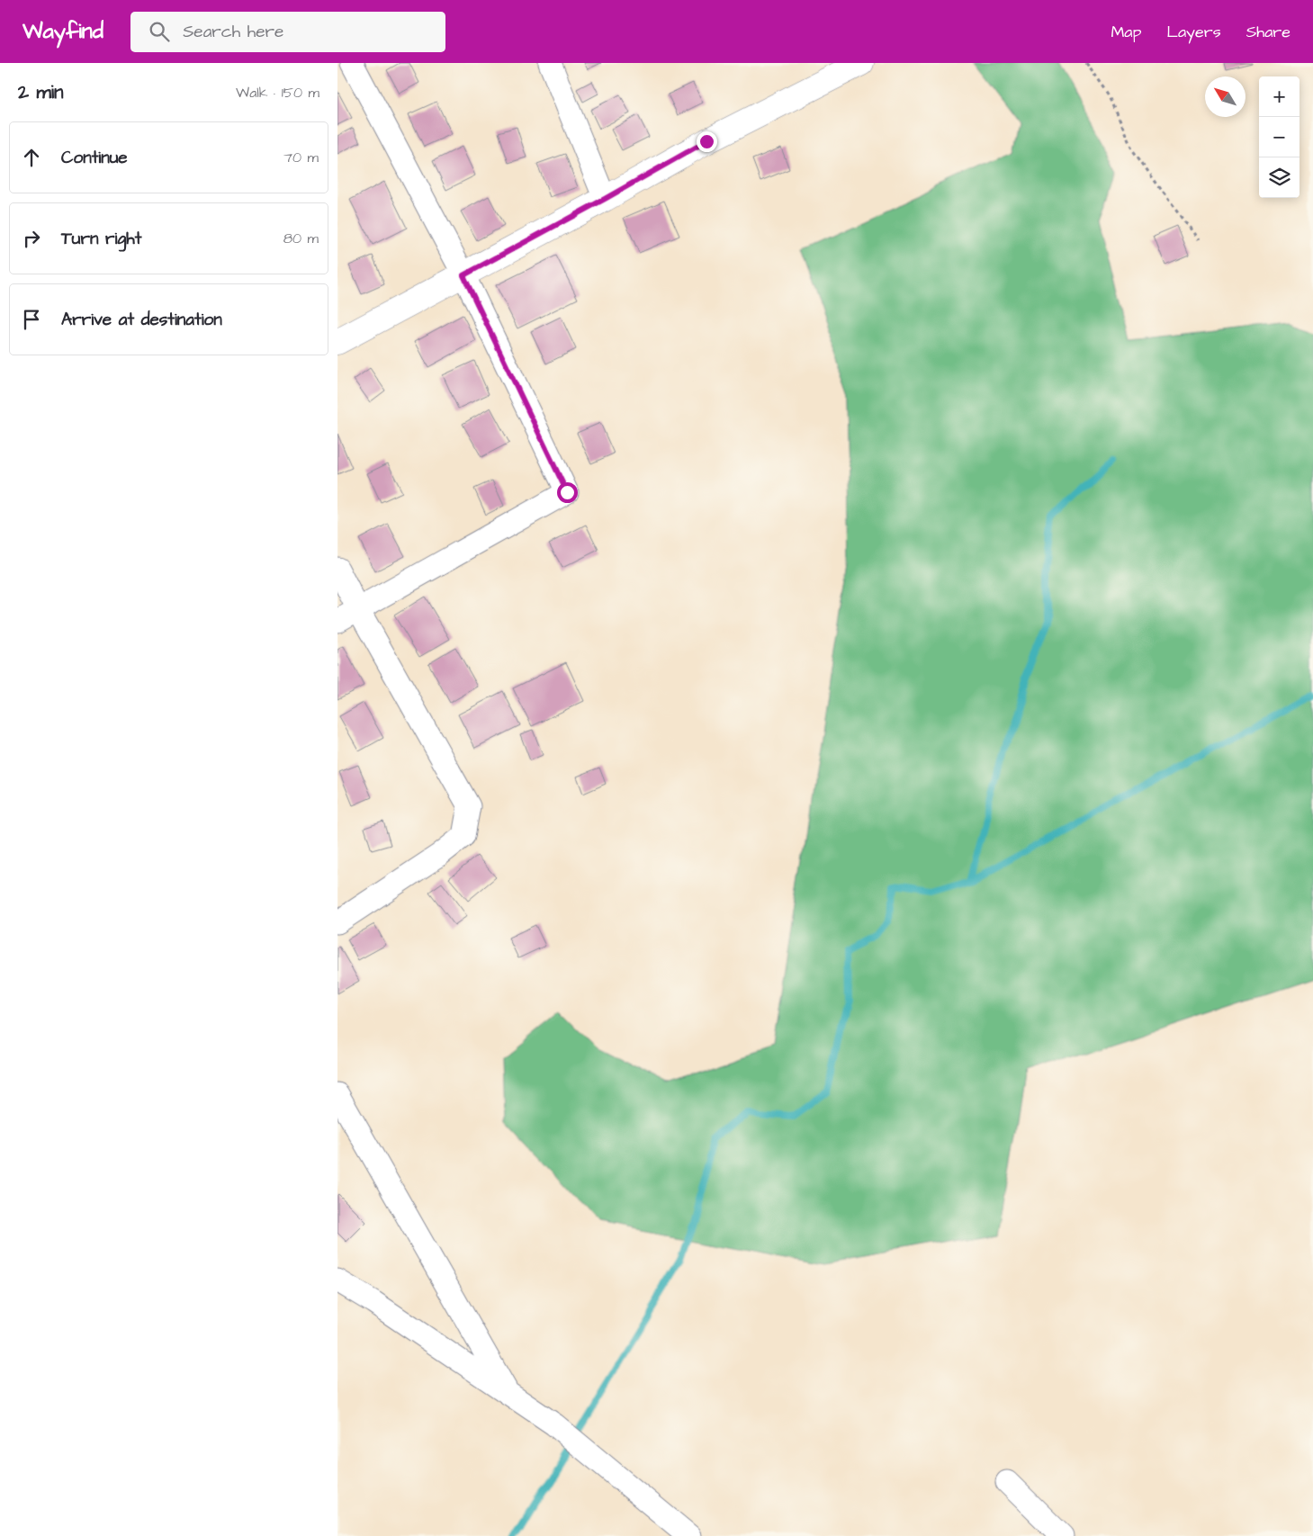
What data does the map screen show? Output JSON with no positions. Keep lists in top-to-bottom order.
{
  "north": "top left",
  "page": {
    "header": "Wayfind",
    "search": "Search here",
    "nav": ["Map", "Layers", "Share"],
    "heading": ["2 min", "Walk · 150 m"],
    "map_buttons": ["+", "−"],
    "list": [
      ["Continue", "70 m"],
      ["Turn right", "80 m"],
      "Arrive at destination"
    ]
  }
}
